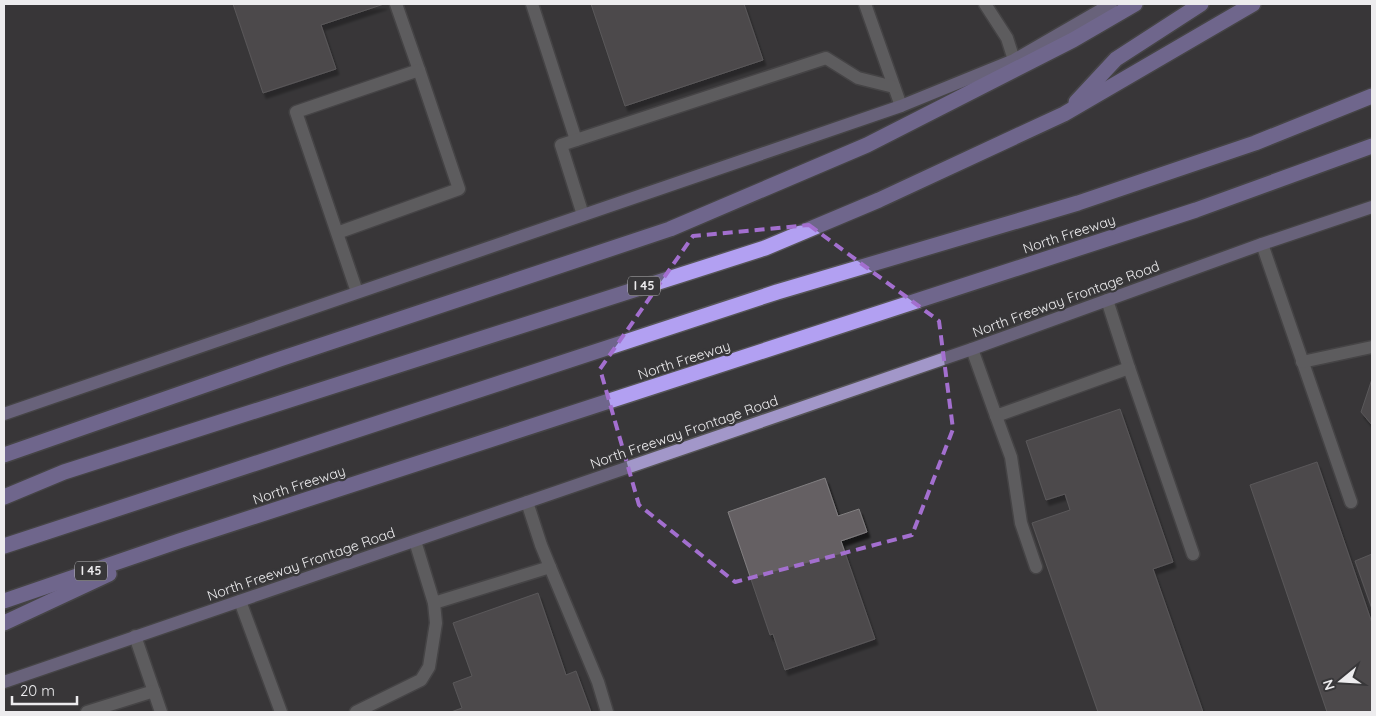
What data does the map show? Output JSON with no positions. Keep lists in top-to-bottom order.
{
  "streets": {
    "highway": ["North Freeway", "I 45"],
    "main road": ["North Freeway Frontage Road"]
  },
  "scale_bar": "20 m",
  "north": "left"
}
